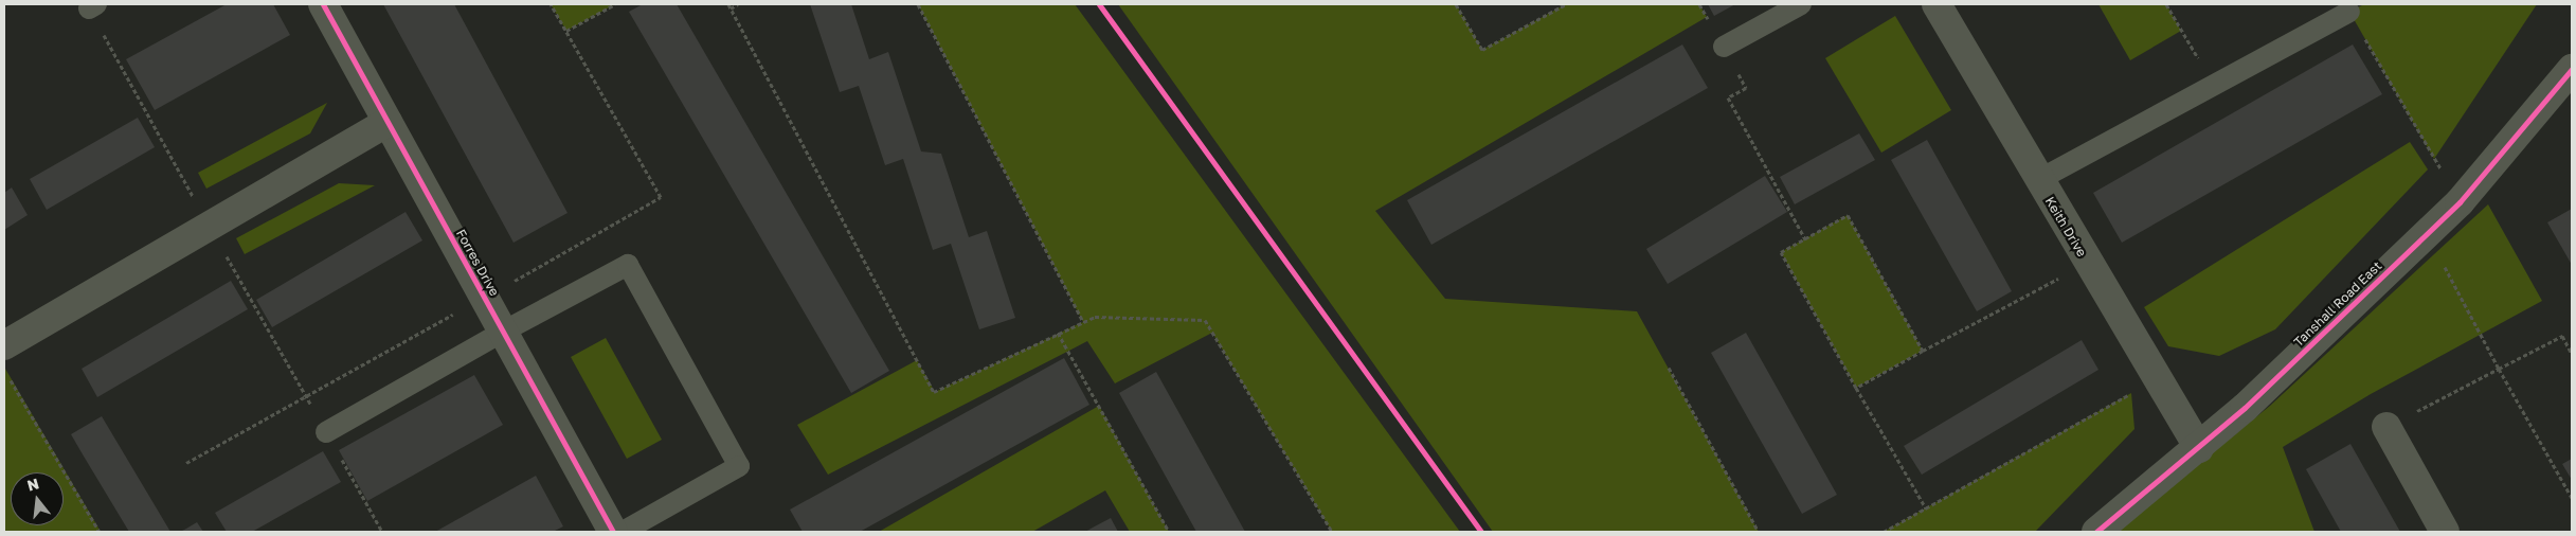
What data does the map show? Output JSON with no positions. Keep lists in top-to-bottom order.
{
  "streets": {
    "street": ["Keith Drive", "Forres Drive", "Tanshall Road East"]
  },
  "crossings": [
    ["Keith Drive", "Tanshall Road East"]
  ],
  "north": "top"
}
